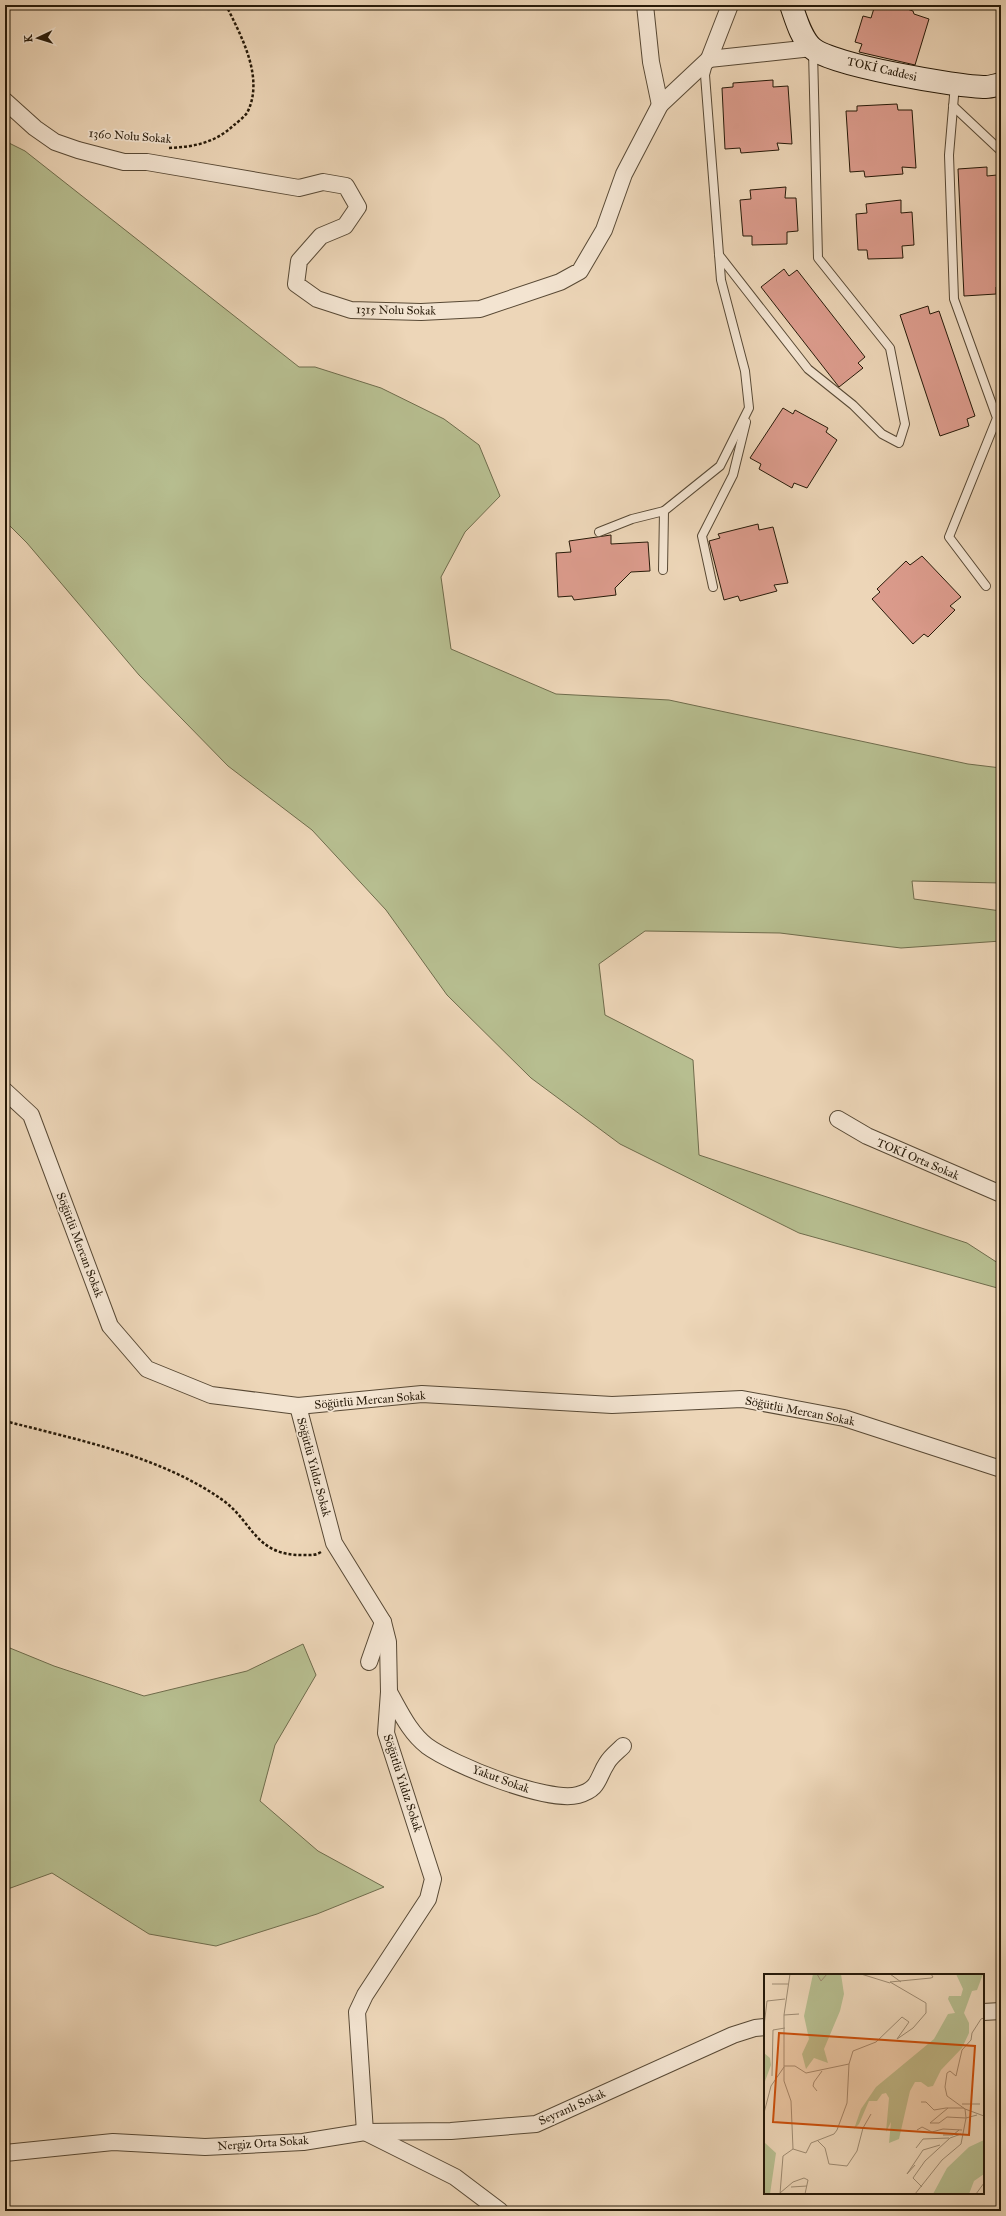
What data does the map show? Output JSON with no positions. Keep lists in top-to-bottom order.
{
  "streets": {
    "street": [
      "TOKİ Caddesi",
      "1315 Nolu Sokak",
      "TOKİ Orta Sokak",
      "Söğütlü Mercan Sokak",
      "Söğütlü Yıldız Sokak",
      "Yakut Sokak",
      "Seyranlı Sokak",
      "Nergiz Orta Sokak"
    ],
    "path": ["1360 Nolu Sokak"]
  },
  "crossings": [
    ["Söğütlü Mercan Sokak", "Söğütlü Yıldız Sokak"],
    ["Söğütlü Yıldız Sokak", "Yakut Sokak"],
    ["Söğütlü Yıldız Sokak", "Seyranlı Sokak"],
    ["Söğütlü Yıldız Sokak", "Nergiz Orta Sokak"],
    ["Seyranlı Sokak", "Nergiz Orta Sokak"]
  ],
  "north": "left"
}
